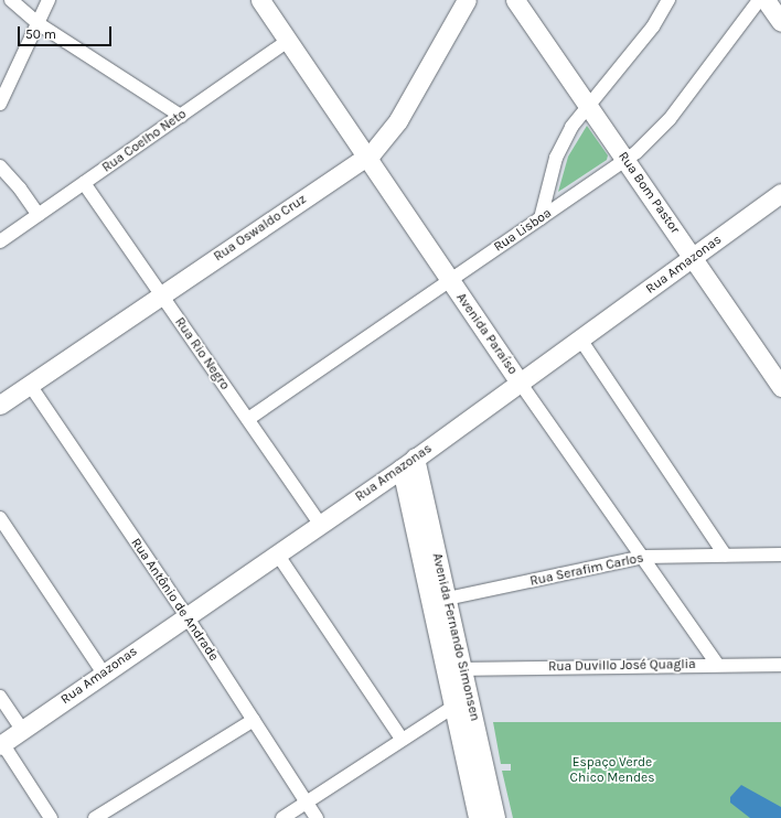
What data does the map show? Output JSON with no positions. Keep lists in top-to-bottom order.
{
  "streets": {
    "main road": [
      "Rua Bom Pastor",
      "Rua Oswaldo Cruz",
      "Rua Amazonas",
      "Avenida Paraíso",
      "Avenida Fernando Simonsen"
    ],
    "street": [
      "Rua Coelho Neto",
      "Rua Lisboa",
      "Rua Rio Negro",
      "Rua Serafim Carlos",
      "Rua Antônio de Andrade",
      "Rua Duvillo José Quaglia"
    ]
  },
  "crossings": [
    ["Rua Coelho Neto", "Avenida Paraíso"],
    ["Rua Coelho Neto", "Rua Rio Negro"],
    ["Rua Bom Pastor", "Rua Lisboa"],
    ["Rua Bom Pastor", "Rua Amazonas"],
    ["Rua Oswaldo Cruz", "Avenida Paraíso"],
    ["Rua Oswaldo Cruz", "Rua Rio Negro"],
    ["Rua Oswaldo Cruz", "Rua Antônio de Andrade"],
    ["Rua Lisboa", "Avenida Paraíso"],
    ["Rua Lisboa", "Rua Rio Negro"],
    ["Rua Amazonas", "Avenida Paraíso"],
    ["Rua Amazonas", "Rua Rio Negro"],
    ["Rua Amazonas", "Rua Antônio de Andrade"],
    ["Rua Amazonas", "Avenida Fernando Simonsen"],
    ["Avenida Paraíso", "Rua Serafim Carlos"],
    ["Avenida Paraíso", "Rua Duvillo José Quaglia"],
    ["Rua Serafim Carlos", "Avenida Fernando Simonsen"],
    ["Avenida Fernando Simonsen", "Rua Duvillo José Quaglia"]
  ],
  "parks": ["Espaço Verde Chico Mendes"],
  "scale_bar": "50 m"
}
